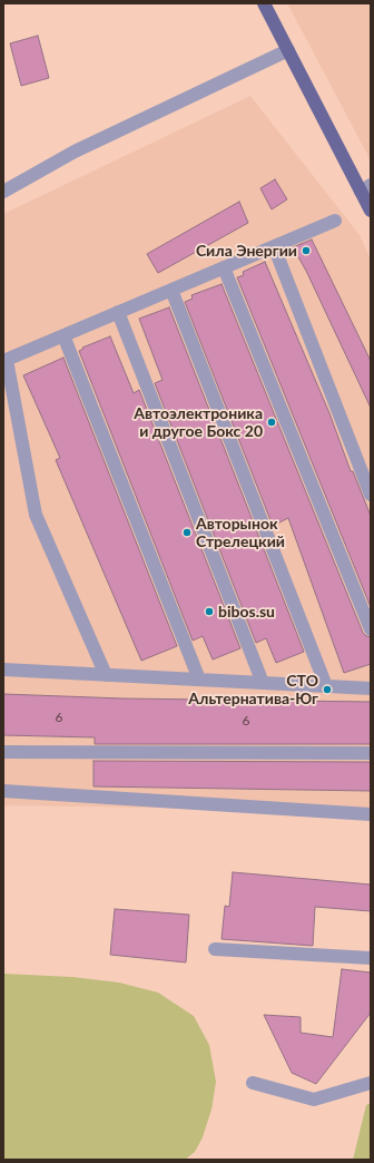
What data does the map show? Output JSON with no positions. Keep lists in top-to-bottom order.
{
  "places": [
    "Сила Энергии",
    "Автоэлектроника и другое Бокс 20",
    "Авторынок Стрелецкий",
    "bibos.su",
    "СТО Альтернатива-Юг"
  ],
  "house_numbers": ["6", "6"]
}
